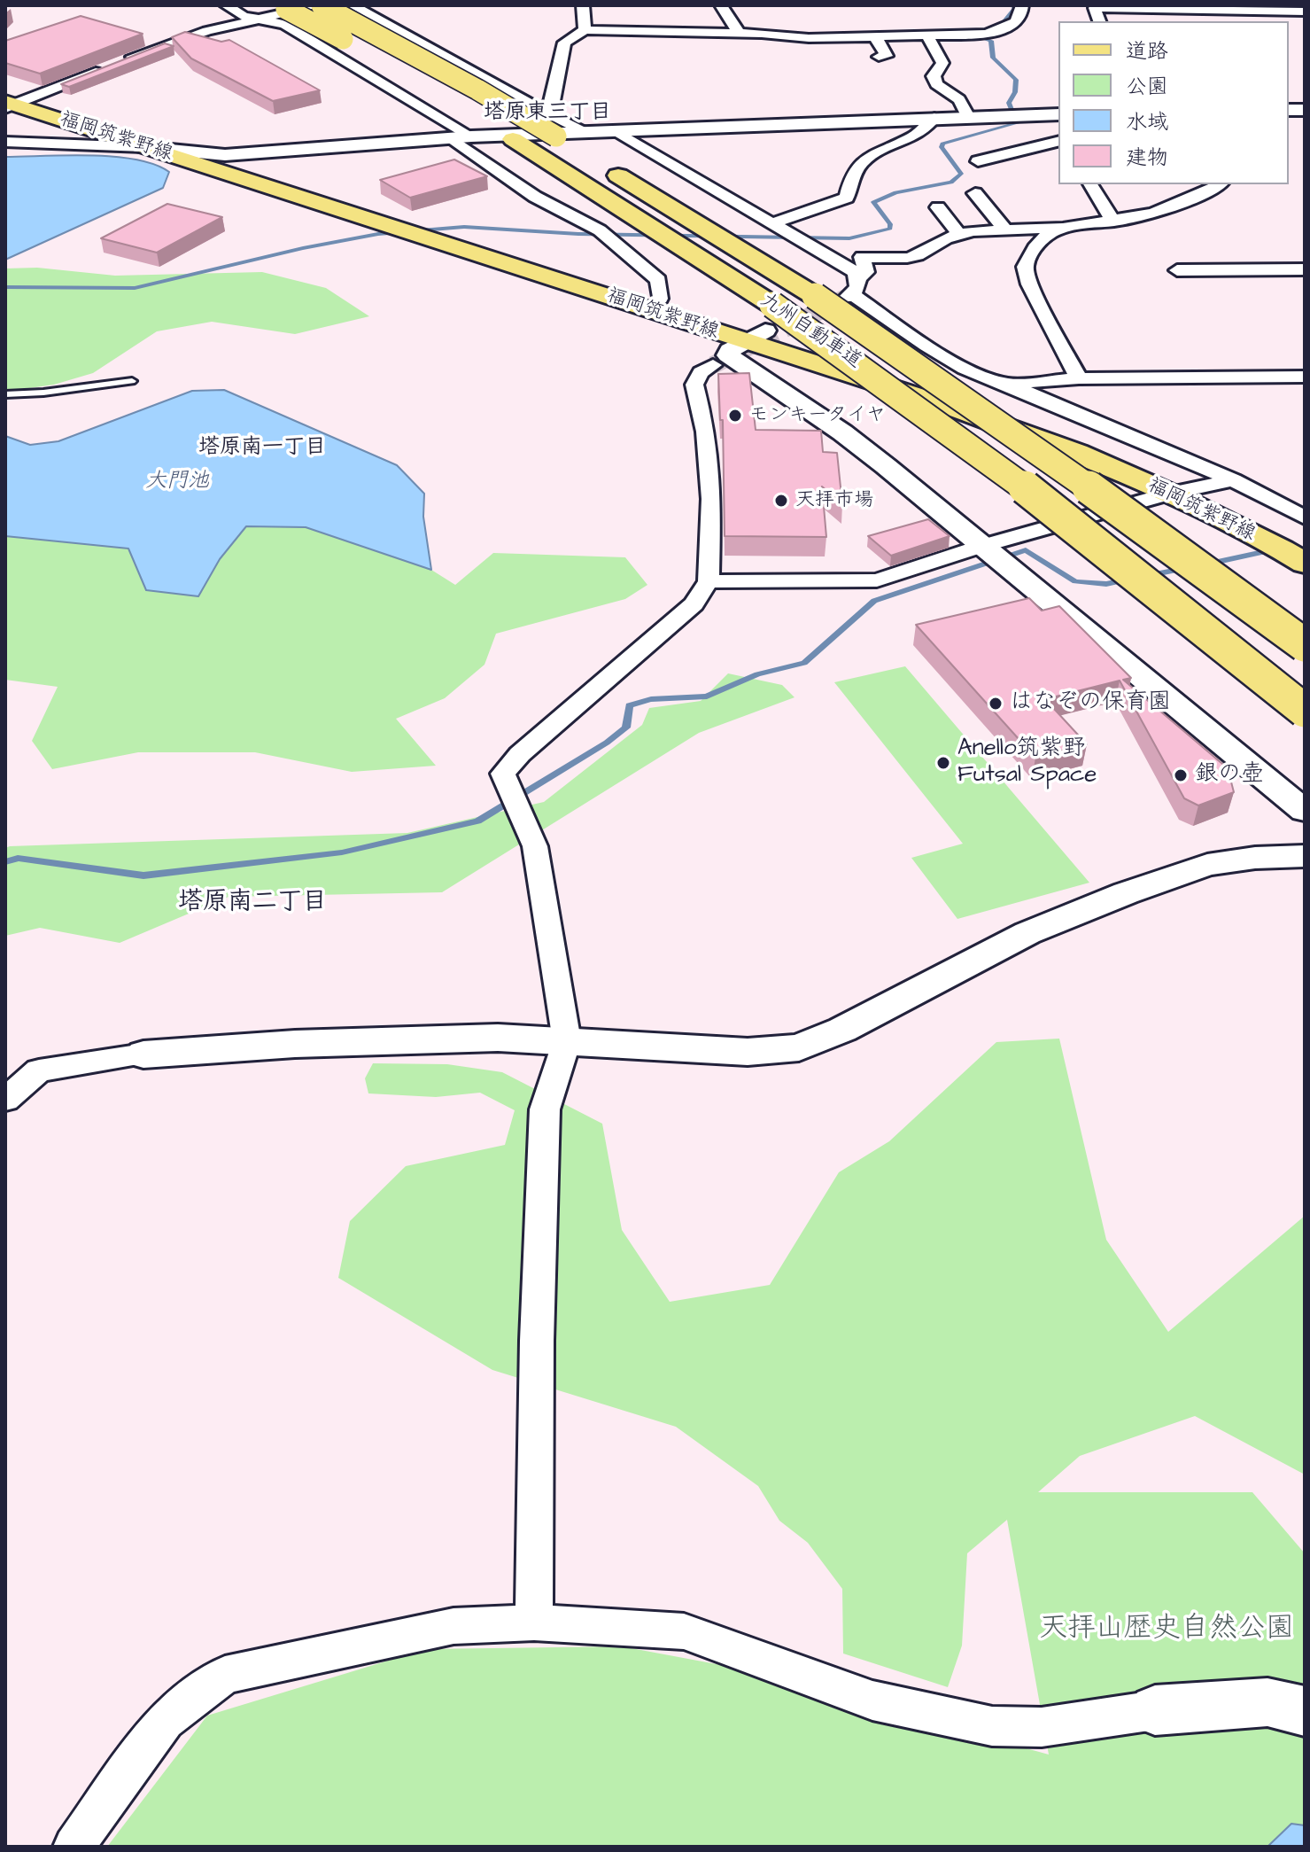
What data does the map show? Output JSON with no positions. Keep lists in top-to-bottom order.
{
  "streets": {
    "main road": ["福岡筑紫野線", "九州自動車道"]
  },
  "crossings": [
    ["福岡筑紫野線", "九州自動車道"]
  ],
  "districts": ["塔原東三丁目", "塔原南一丁目", "塔原南二丁目"],
  "water": ["大門池"],
  "parks": ["天拝山歴史自然公園"],
  "places": [
    "モンキータイヤ",
    "天拝市場",
    "はなぞの保育園",
    "Anello筑紫野 Futsal Space",
    "銀の壺"
  ],
  "legend": [
    "道路",
    "公園",
    "水域",
    "建物"
  ]
}
